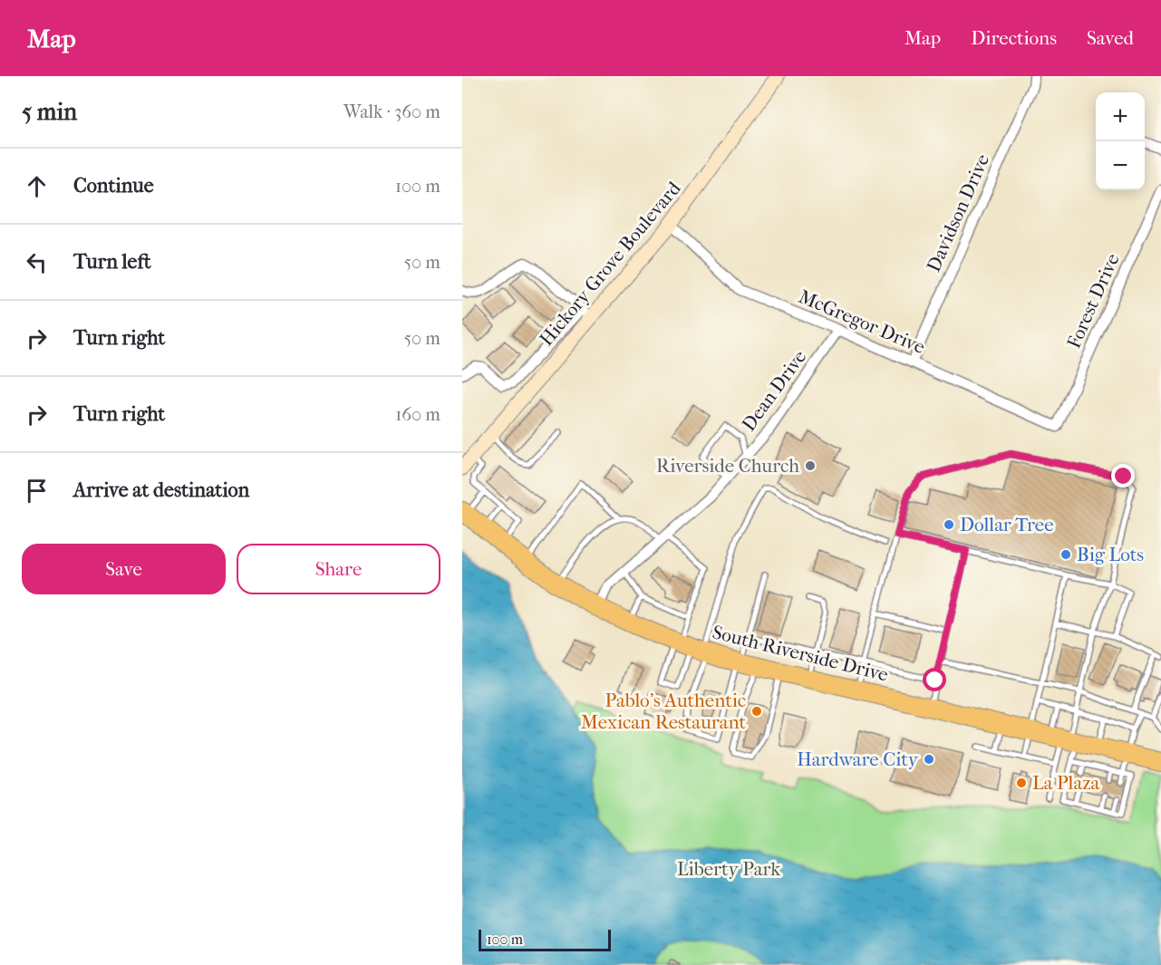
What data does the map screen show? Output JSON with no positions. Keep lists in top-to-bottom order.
{
  "streets": {
    "highway": ["South Riverside Drive"],
    "street": [
      "Davidson Drive",
      "Hickory Grove Boulevard",
      "Forest Drive",
      "McGregor Drive",
      "Dean Drive"
    ]
  },
  "crossings": [
    ["Davidson Drive", "McGregor Drive"],
    ["Hickory Grove Boulevard", "McGregor Drive"],
    ["Forest Drive", "McGregor Drive"],
    ["McGregor Drive", "Dean Drive"],
    ["Dean Drive", "South Riverside Drive"]
  ],
  "parks": ["Liberty Park"],
  "places": [
    "Riverside Church",
    "Dollar Tree",
    "Big Lots",
    "Pablo's Authentic Mexican Restaurant",
    "Hardware City",
    "La Plaza"
  ],
  "scale_bar": "100 m",
  "page": {
    "header": "Map",
    "nav": ["Map", "Directions", "Saved"],
    "heading": ["5 min", "Walk · 360 m"],
    "map_buttons": ["+", "−"],
    "list": [
      ["Continue", "100 m"],
      ["Turn left", "50 m"],
      ["Turn right", "50 m"],
      ["Turn right", "160 m"],
      "Arrive at destination"
    ],
    "buttons": ["Save", "Share"],
    "scale": "100 m"
  }
}
